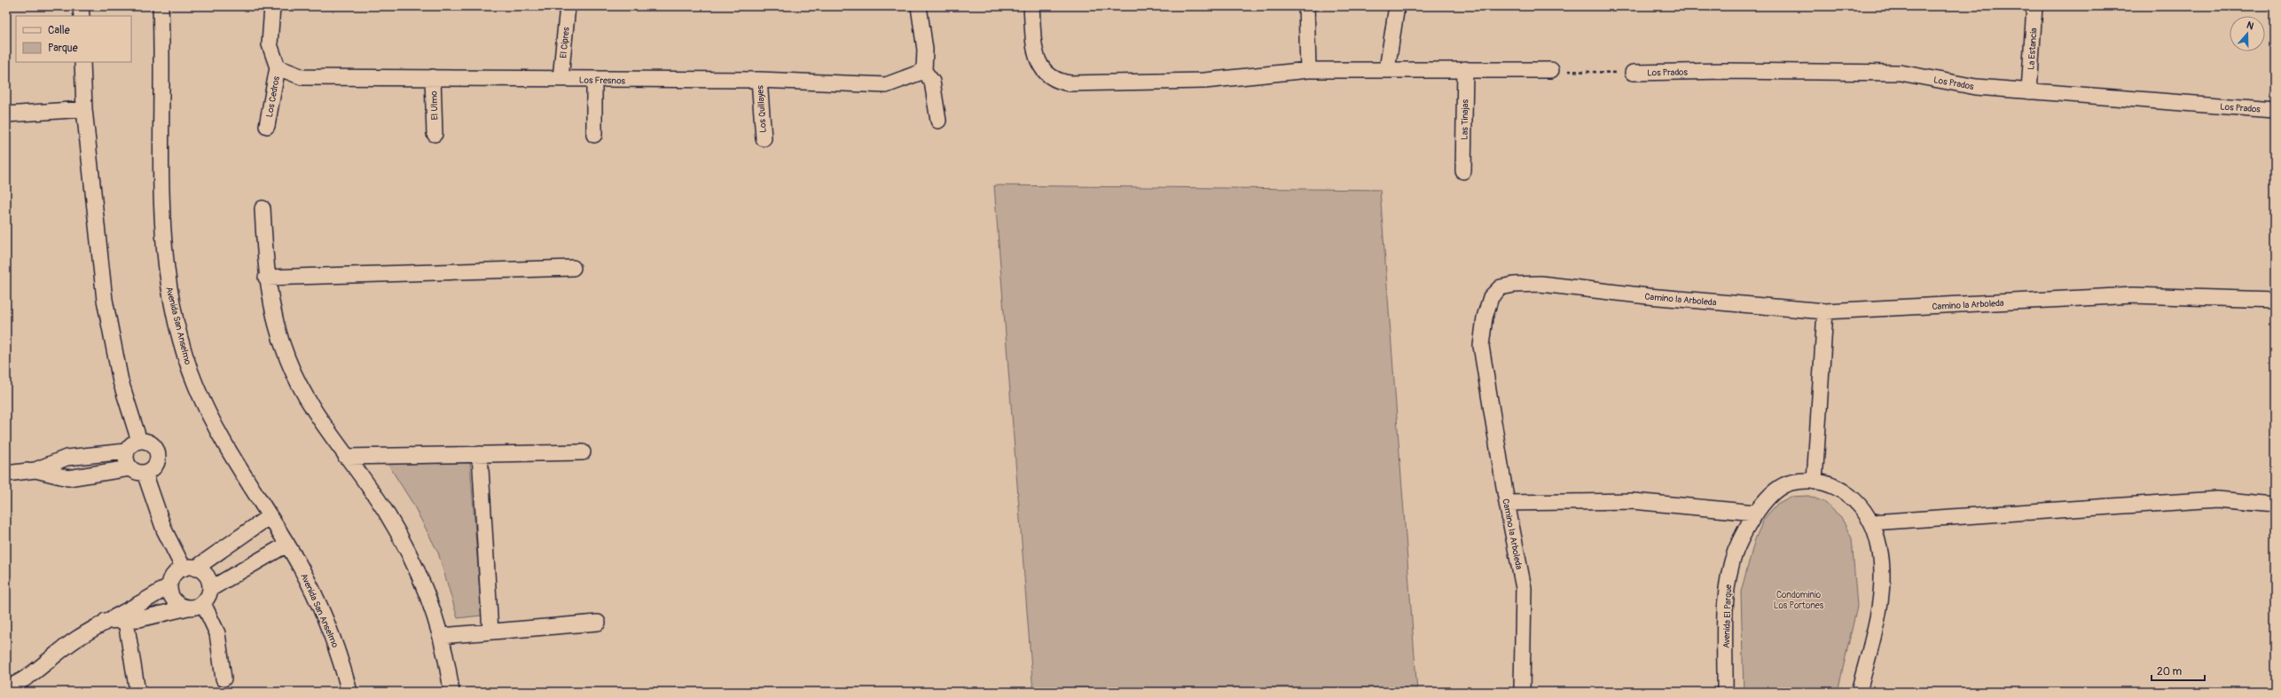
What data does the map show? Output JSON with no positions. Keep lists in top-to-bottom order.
{
  "streets": {
    "street": [
      "El Cipres",
      "La Estancia",
      "Los Prados",
      "Los Fresnos",
      "Los Cedros",
      "El Ulmo",
      "Los Quillayes",
      "Las Tinajas",
      "Camino la Arboleda",
      "Avenida San Anselmo",
      "Avenida El Parque"
    ]
  },
  "crossings": [
    ["El Cipres", "Los Fresnos"],
    ["La Estancia", "Los Prados"],
    ["Los Fresnos", "Los Cedros"],
    ["Los Fresnos", "El Ulmo"],
    ["Los Fresnos", "Los Quillayes"]
  ],
  "parks": ["Condominio Los Portones"],
  "legend": ["Calle", "Parque"],
  "scale_bar": "20 m",
  "north": "top"
}
